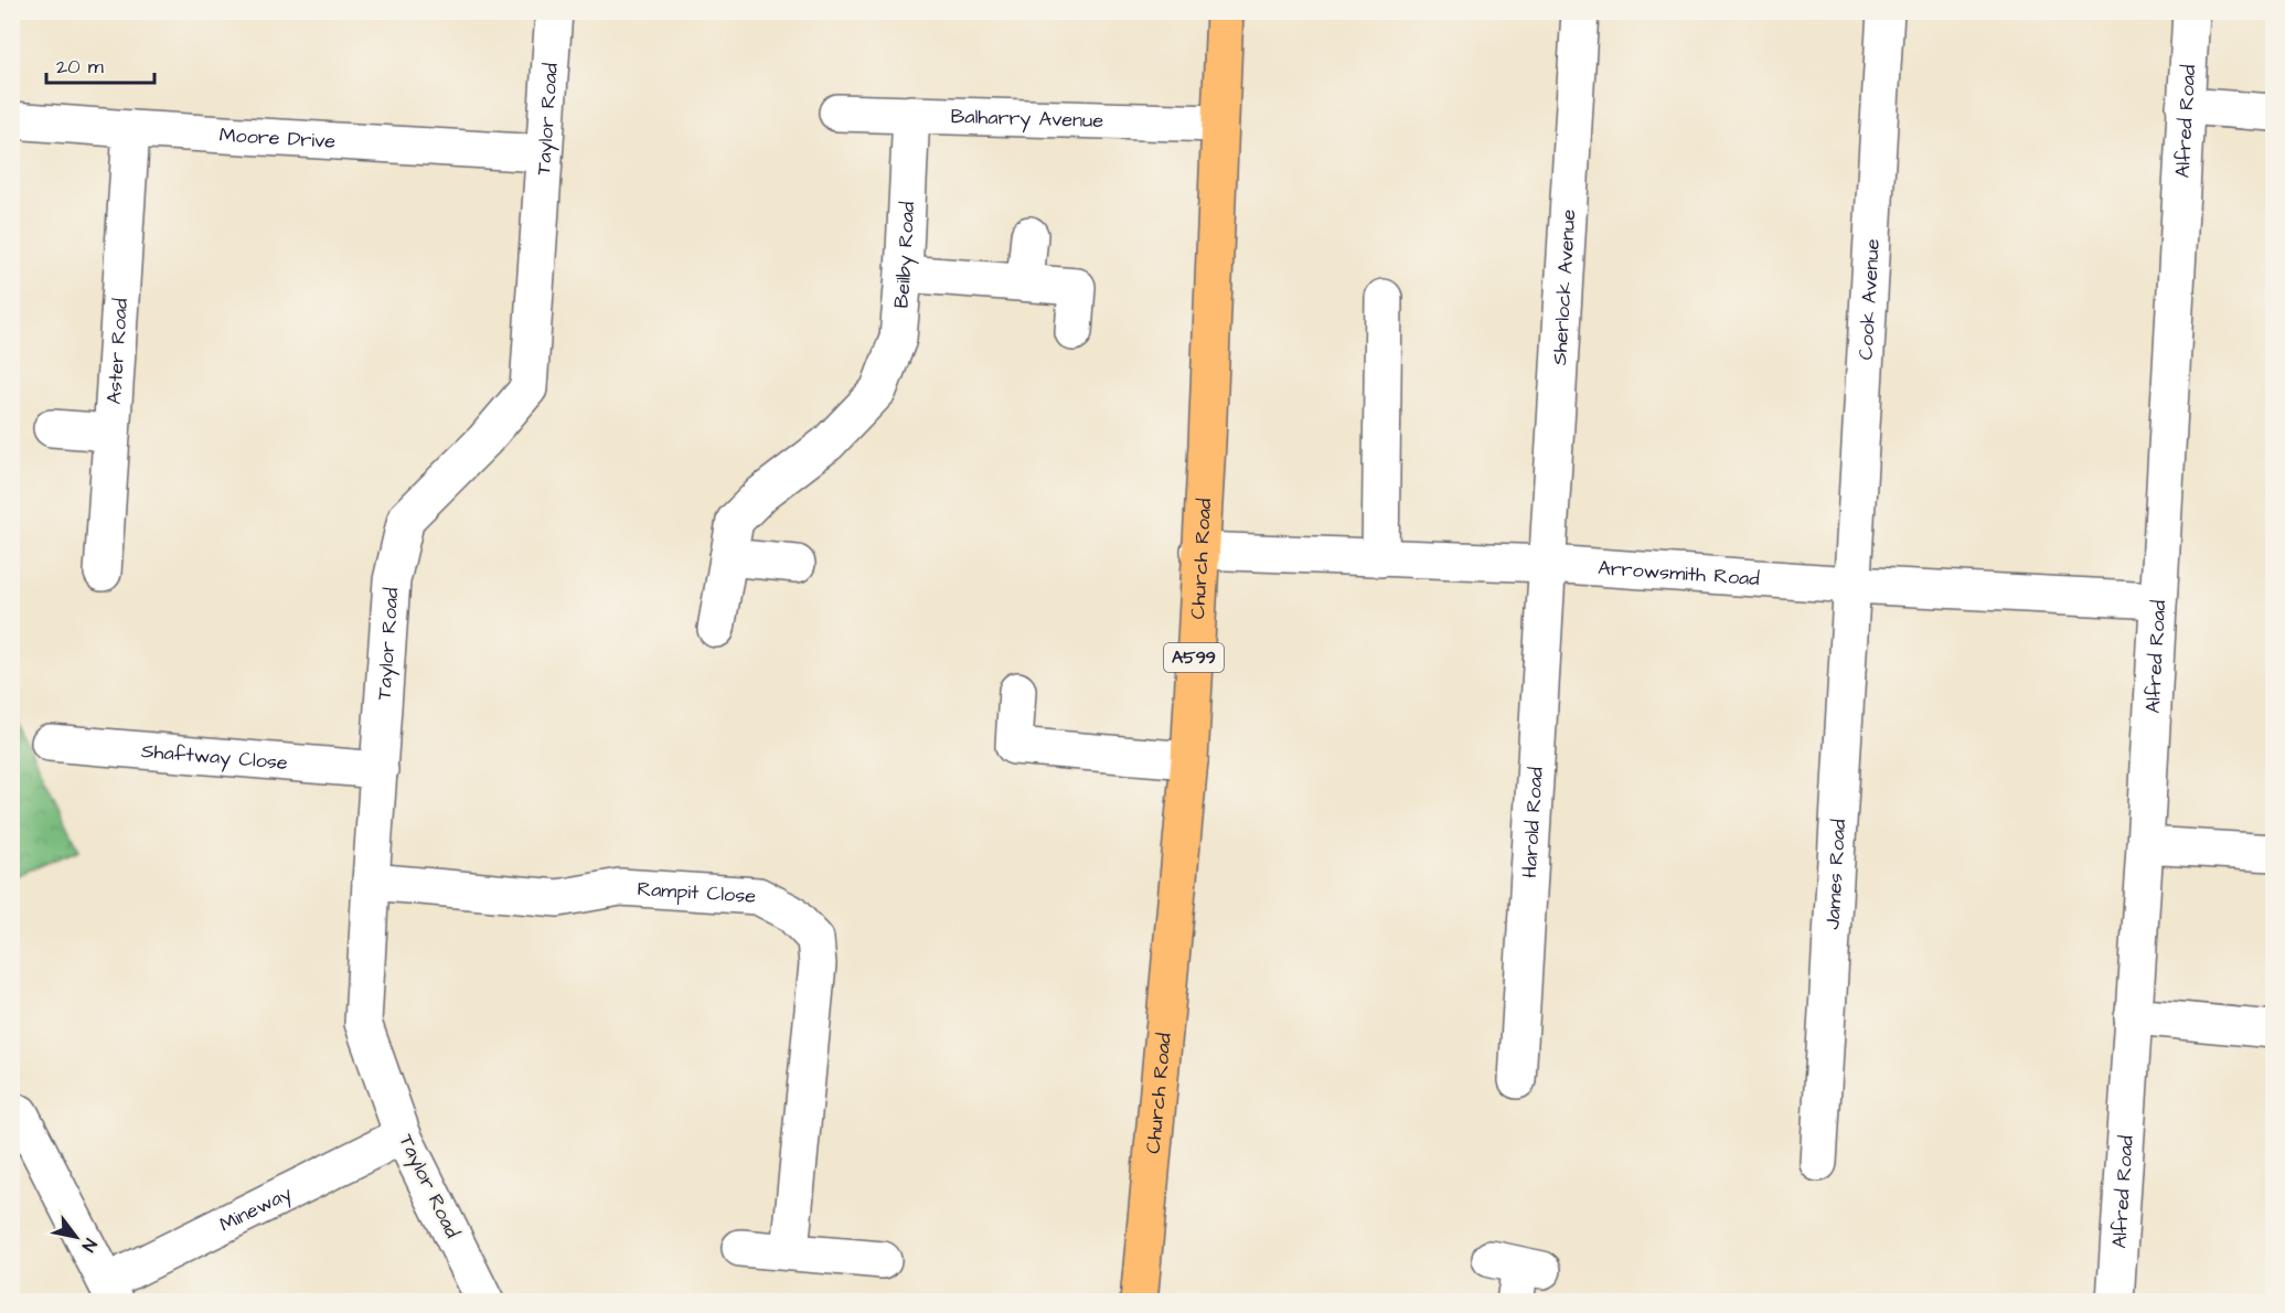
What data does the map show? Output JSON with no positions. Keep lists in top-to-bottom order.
{
  "streets": {
    "main road": ["Church Road", "A599"],
    "street": [
      "Balharry Avenue",
      "Taylor Road",
      "Alfred Road",
      "Moore Drive",
      "Beilby Road",
      "Sherlock Avenue",
      "Cook Avenue",
      "Aster Road",
      "Arrowsmith Road",
      "Shaftway Close",
      "Harold Road",
      "James Road",
      "Rampit Close",
      "Mineway"
    ]
  },
  "crossings": [
    ["Balharry Avenue", "Beilby Road"],
    ["Balharry Avenue", "Church Road"],
    ["Taylor Road", "Moore Drive"],
    ["Taylor Road", "Shaftway Close"],
    ["Taylor Road", "Rampit Close"],
    ["Taylor Road", "Mineway"],
    ["Alfred Road", "Arrowsmith Road"],
    ["Moore Drive", "Aster Road"],
    ["Sherlock Avenue", "Arrowsmith Road"],
    ["Sherlock Avenue", "Harold Road"],
    ["Cook Avenue", "Arrowsmith Road"],
    ["Cook Avenue", "James Road"],
    ["Church Road", "Arrowsmith Road"],
    ["Arrowsmith Road", "Harold Road"],
    ["Arrowsmith Road", "James Road"]
  ],
  "scale_bar": "20 m",
  "north": "bottom right"
}
